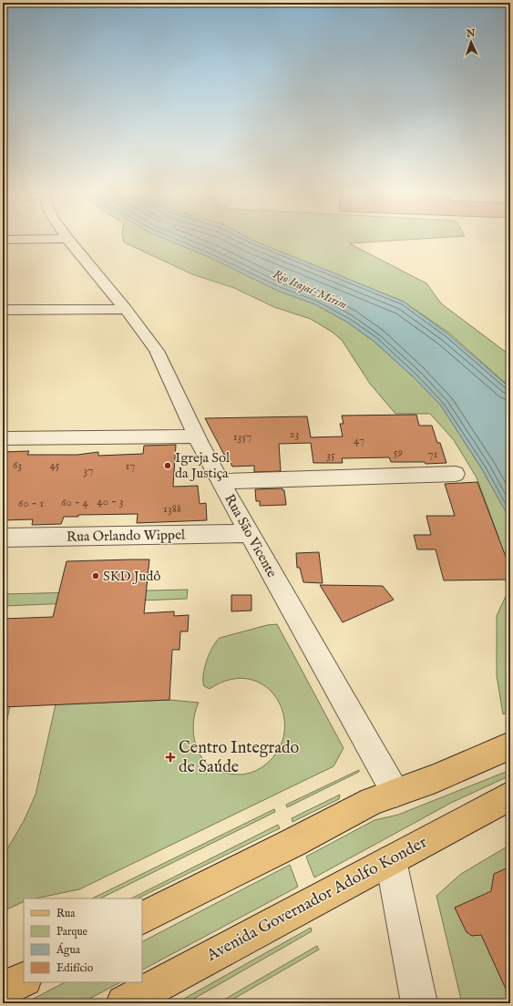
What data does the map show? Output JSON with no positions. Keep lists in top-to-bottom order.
{
  "streets": {
    "main road": ["Avenida Governador Adolfo Konder"],
    "street": ["Rua Orlando Wippel", "Rua São Vicente"]
  },
  "crossings": [
    ["Rua Orlando Wippel", "Rua São Vicente"]
  ],
  "water": ["Rio Itajaí-Mirim"],
  "places": {
    "other": ["Igreja Sol da Justiça", "SKD Judô"],
    "health": ["Centro Integrado de Saúde"]
  },
  "house_numbers": [
    "23",
    "1357",
    "47",
    "59",
    "71",
    "35",
    "63",
    "45",
    "17",
    "37",
    "40 - 3",
    "60 - 4",
    "60 - 1",
    "1388"
  ],
  "legend": [
    "Rua",
    "Parque",
    "Água",
    "Edifício"
  ],
  "north": "top"
}
